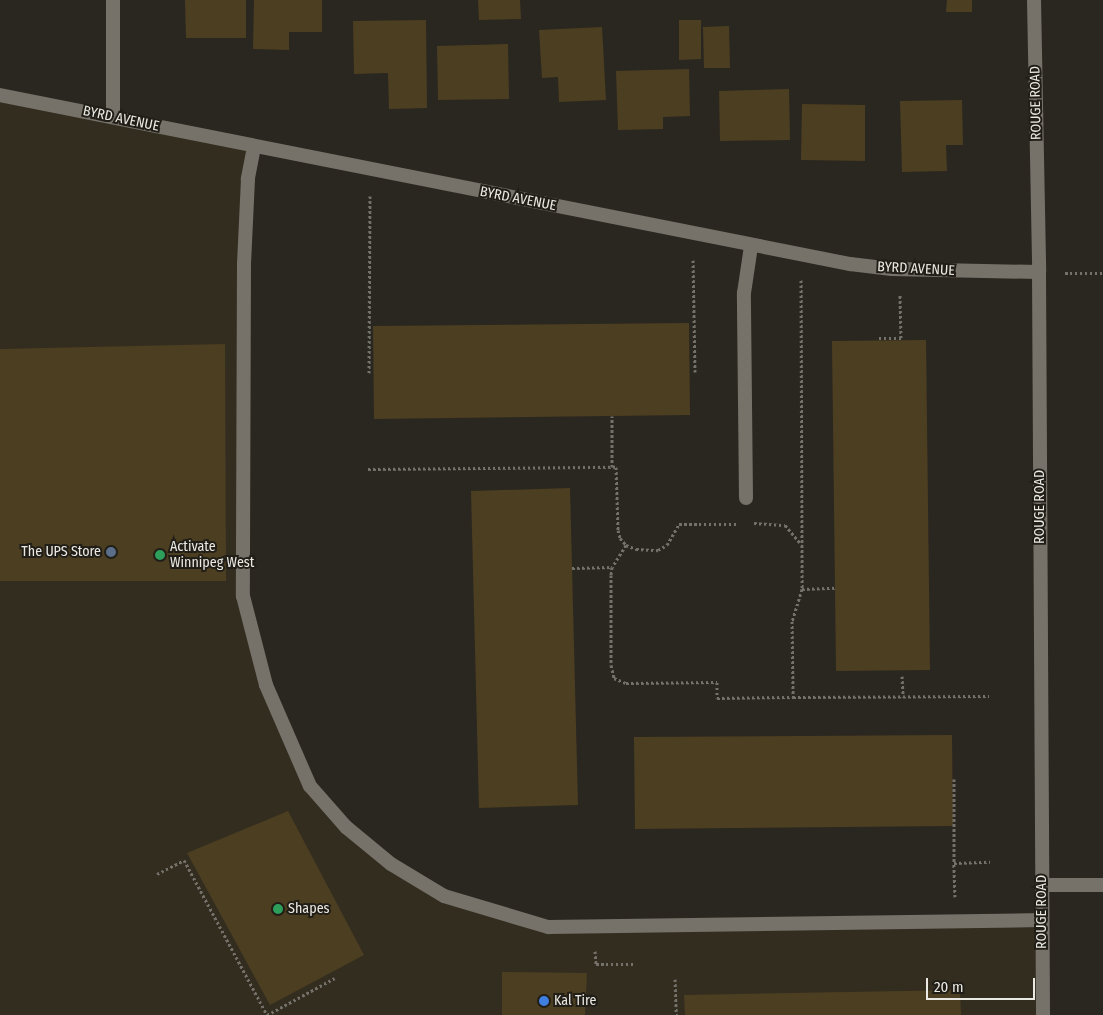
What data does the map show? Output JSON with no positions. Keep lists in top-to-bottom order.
{
  "streets": {
    "street": ["ROUGE ROAD", "BYRD AVENUE"]
  },
  "crossings": [
    ["ROUGE ROAD", "BYRD AVENUE"]
  ],
  "places": [
    "The UPS Store",
    "Activate Winnipeg West",
    "Shapes",
    "Kal Tire"
  ],
  "scale_bar": "20 m"
}
